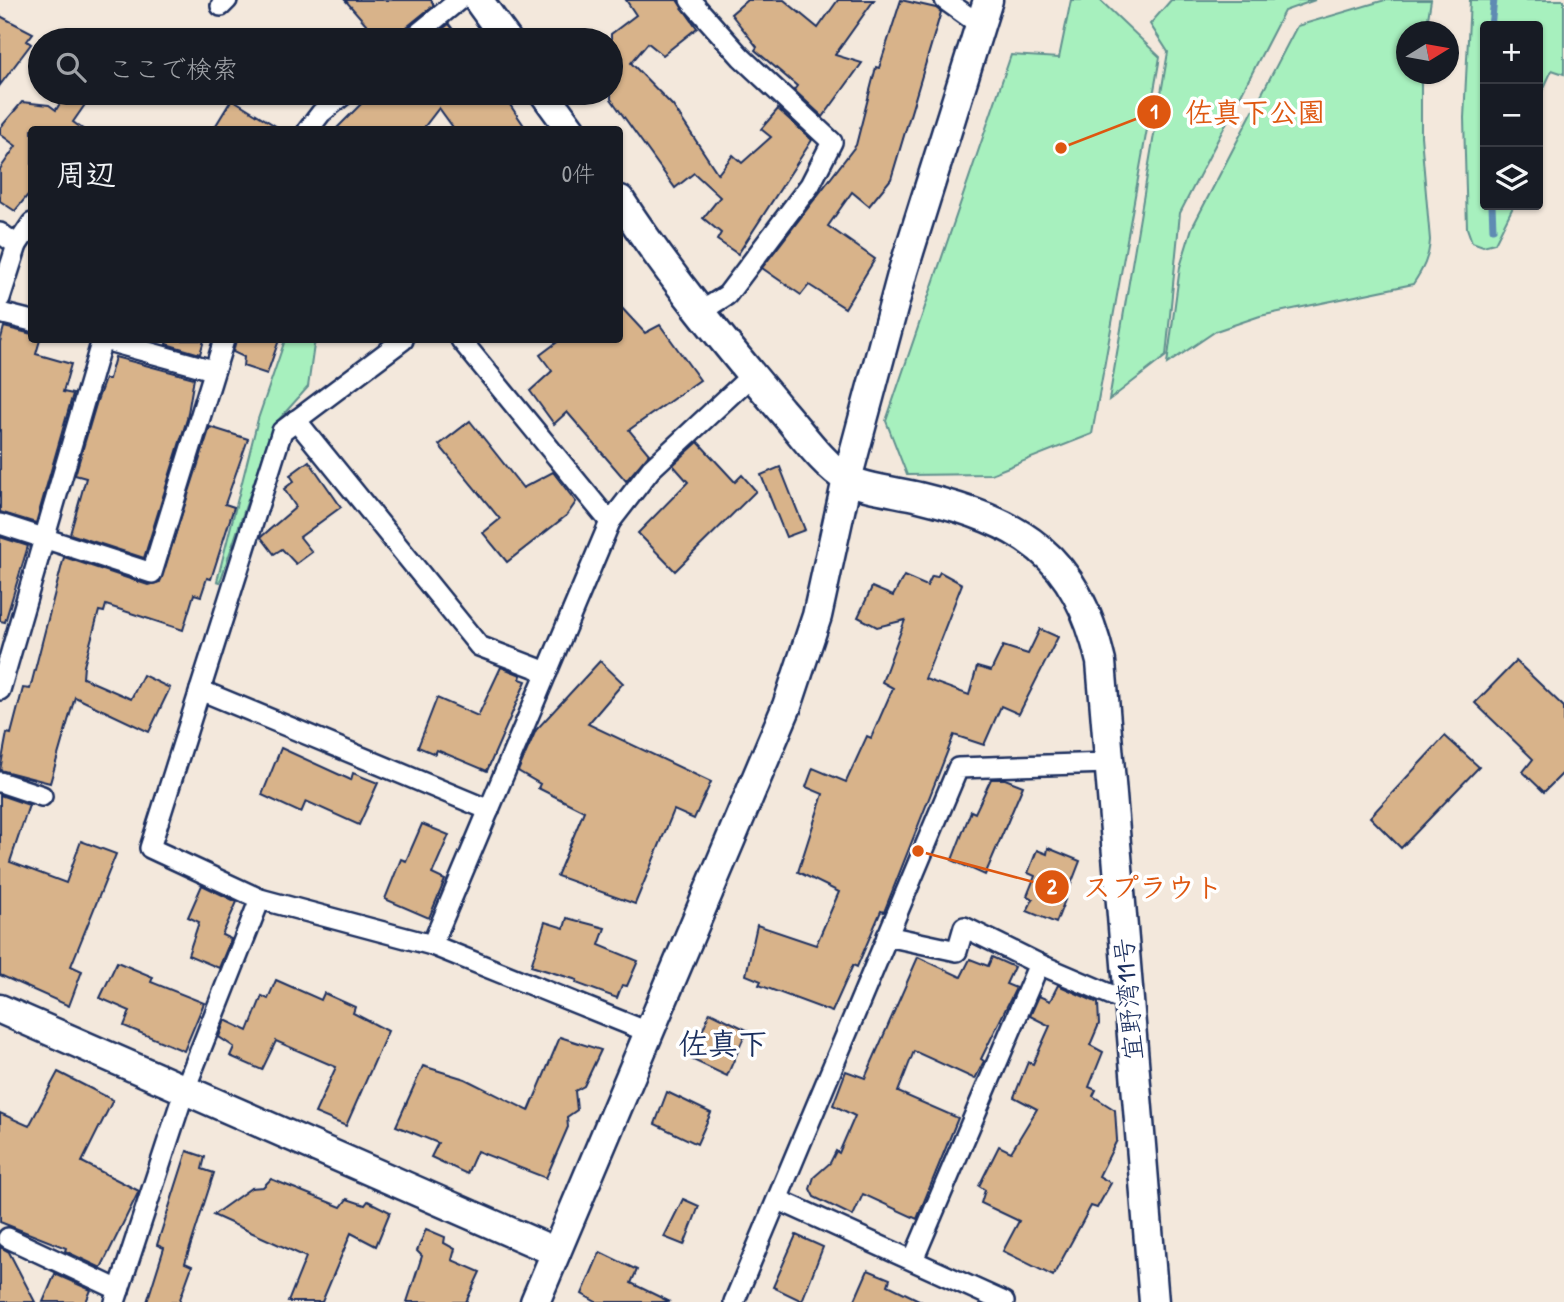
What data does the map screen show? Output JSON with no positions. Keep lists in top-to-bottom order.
{
  "streets": {
    "street": ["宜野湾11号"]
  },
  "districts": ["佐真下"],
  "places": ["佐真下公園", "スプラウト"],
  "north": "right",
  "page": {
    "map_buttons": ["+", "−"],
    "search": "ここで検索",
    "heading": ["周辺", "0件"]
  }
}
